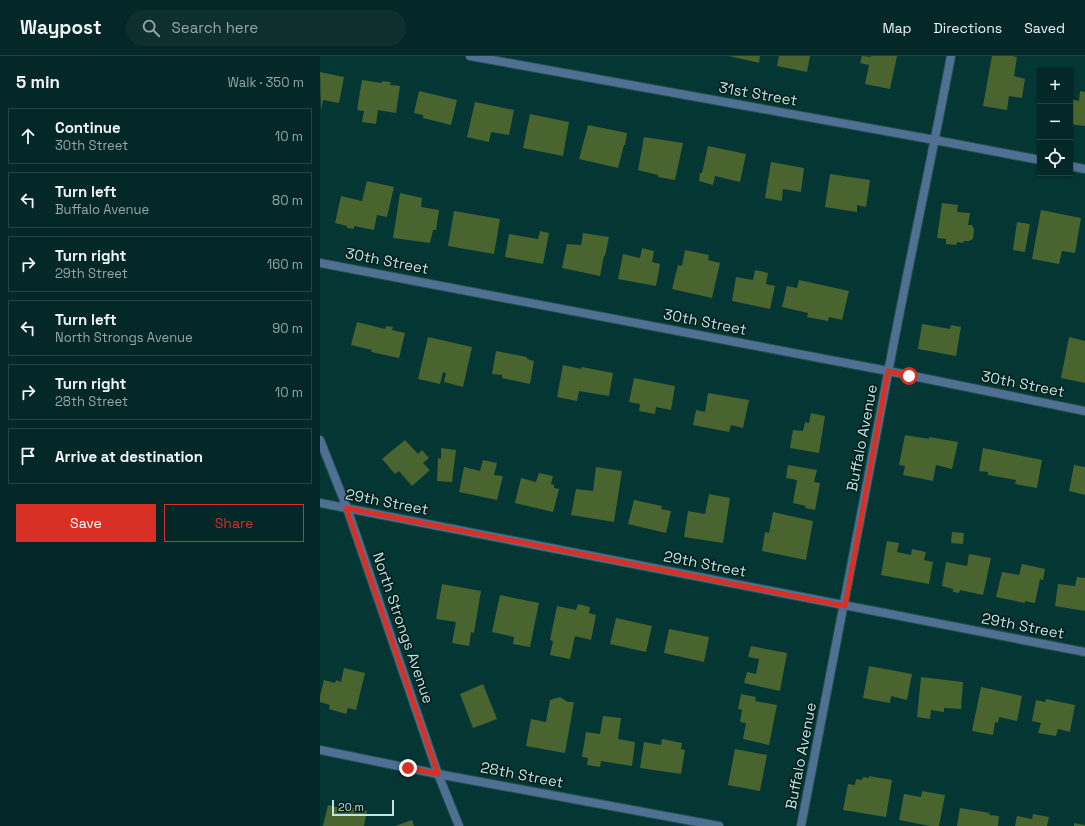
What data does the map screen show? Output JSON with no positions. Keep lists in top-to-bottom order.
{
  "streets": {
    "street": [
      "31st Street",
      "30th Street",
      "Buffalo Avenue",
      "29th Street",
      "North Strongs Avenue",
      "28th Street"
    ]
  },
  "crossings": [
    ["31st Street", "Buffalo Avenue"],
    ["30th Street", "Buffalo Avenue"],
    ["Buffalo Avenue", "29th Street"],
    ["29th Street", "North Strongs Avenue"],
    ["North Strongs Avenue", "28th Street"]
  ],
  "scale_bar": "20 m",
  "page": {
    "header": "Waypost",
    "search": "Search here",
    "nav": ["Map", "Directions", "Saved"],
    "heading": ["5 min", "Walk · 350 m"],
    "map_buttons": ["+", "−"],
    "list": [
      ["Continue", "30th Street", "10 m"],
      ["Turn left", "Buffalo Avenue", "80 m"],
      ["Turn right", "29th Street", "160 m"],
      ["Turn left", "North Strongs Avenue", "90 m"],
      ["Turn right", "28th Street", "10 m"],
      "Arrive at destination"
    ],
    "buttons": ["Save", "Share"],
    "scale": "20 m"
  }
}
